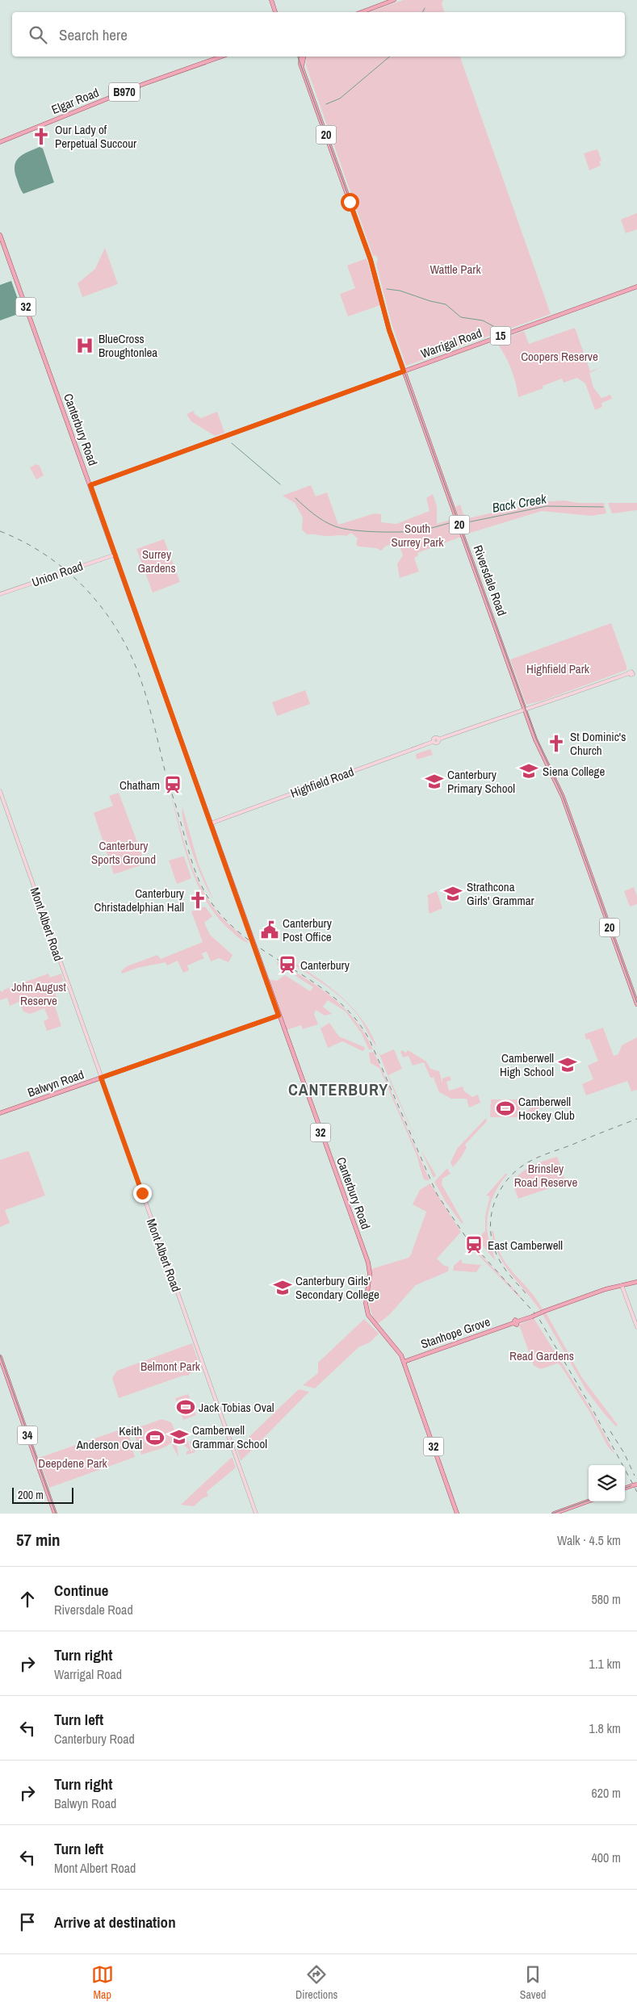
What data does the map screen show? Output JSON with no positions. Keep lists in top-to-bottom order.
{
  "streets": {
    "main road": [
      "B970",
      "Elgar Road",
      "20",
      "32",
      "15",
      "Warrigal Road",
      "Canterbury Road",
      "Union Road",
      "Riversdale Road",
      "Highfield Road",
      "Mont Albert Road",
      "Balwyn Road",
      "Stanhope Grove",
      "34"
    ]
  },
  "crossings": [
    ["Warrigal Road", "Canterbury Road"],
    ["Warrigal Road", "Riversdale Road"],
    ["Canterbury Road", "Union Road"],
    ["Canterbury Road", "Highfield Road"],
    ["Canterbury Road", "Balwyn Road"],
    ["Canterbury Road", "Stanhope Grove"],
    ["Riversdale Road", "Highfield Road"],
    ["Mont Albert Road", "Balwyn Road"]
  ],
  "districts": ["CANTERBURY"],
  "water": ["Back Creek"],
  "parks": [
    "Wattle Park",
    "Coopers Reserve",
    "South Surrey Park",
    "Surrey Gardens",
    "Highfield Park",
    "Canterbury Sports Ground",
    "John August Reserve",
    "Brinsley Road Reserve",
    "Read Gardens",
    "Belmont Park",
    "Deepdene Park"
  ],
  "places": {
    "church": ["Our Lady of Perpetual Succour", "St Dominic's Church", "Canterbury Christadelphian Hall"],
    "hospital": ["BlueCross Broughtonlea"],
    "school or university": [
      "Siena College",
      "Canterbury Primary School",
      "Strathcona Girls' Grammar",
      "Camberwell High School",
      "Canterbury Girls' Secondary College",
      "Camberwell Grammar School"
    ],
    "station": ["Chatham", "Canterbury", "East Camberwell"],
    "public building": ["Canterbury Post Office"],
    "sports": ["Camberwell Hockey Club", "Jack Tobias Oval", "Keith Anderson Oval"]
  },
  "scale_bar": "200 m",
  "page": {
    "search": "Search here",
    "scale": "200 m",
    "heading": ["57 min", "Walk · 4.5 km"],
    "list": [
      ["Continue", "Riversdale Road", "580 m"],
      ["Turn right", "Warrigal Road", "1.1 km"],
      ["Turn left", "Canterbury Road", "1.8 km"],
      ["Turn right", "Balwyn Road", "620 m"],
      ["Turn left", "Mont Albert Road", "400 m"],
      "Arrive at destination"
    ],
    "nav": ["Map", "Directions", "Saved"]
  }
}
